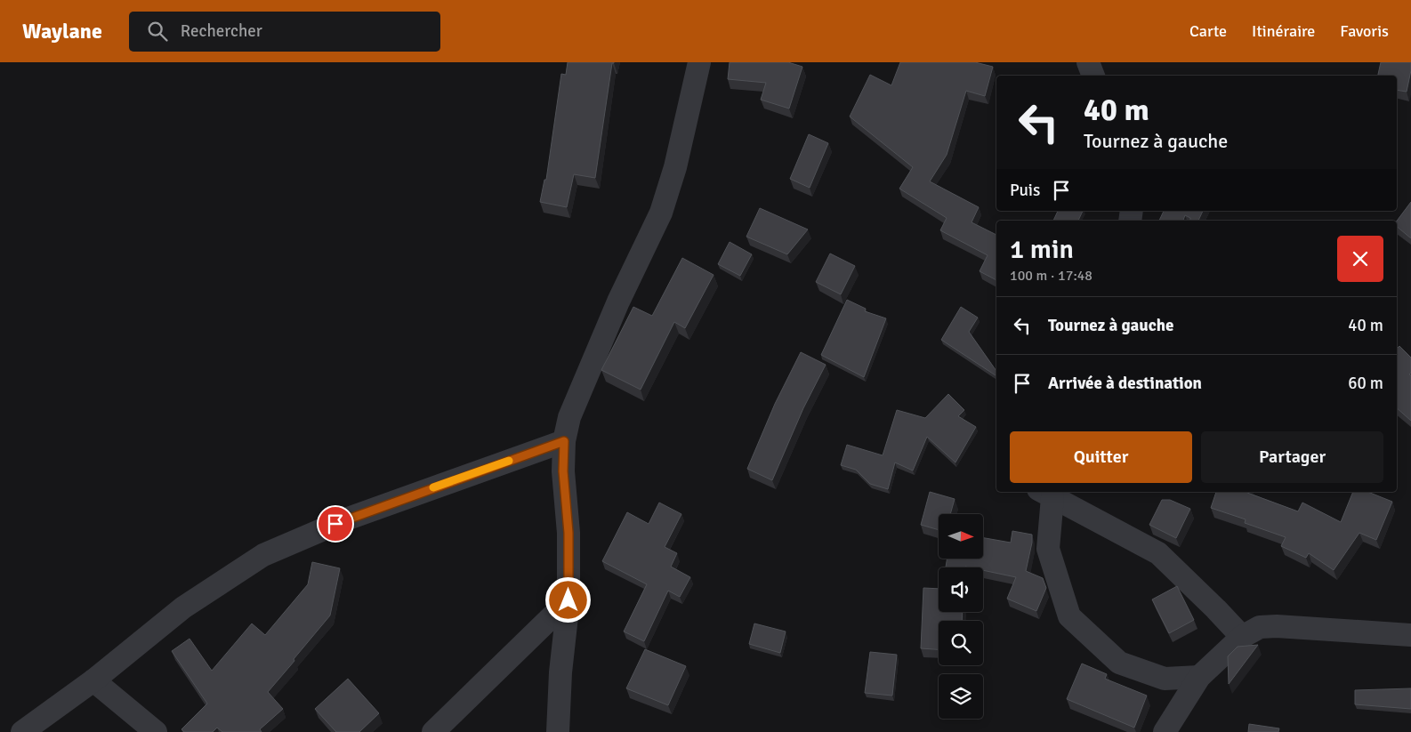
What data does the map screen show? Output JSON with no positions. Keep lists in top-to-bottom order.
{
  "north": "right",
  "page": {
    "header": "Waylane",
    "search": "Rechercher",
    "nav": ["Carte", "Itinéraire", "Favoris"],
    "turn": ["40 m", "Tournez à gauche"],
    "then": "Puis",
    "heading": ["1 min", "100 m · 17:48"],
    "list": [
      {
        "name": "Tournez à gauche",
        "value": "40 m"
      },
      {
        "name": "Arrivée à destination",
        "value": "60 m"
      }
    ],
    "buttons": ["Quitter", "Partager"]
  }
}
